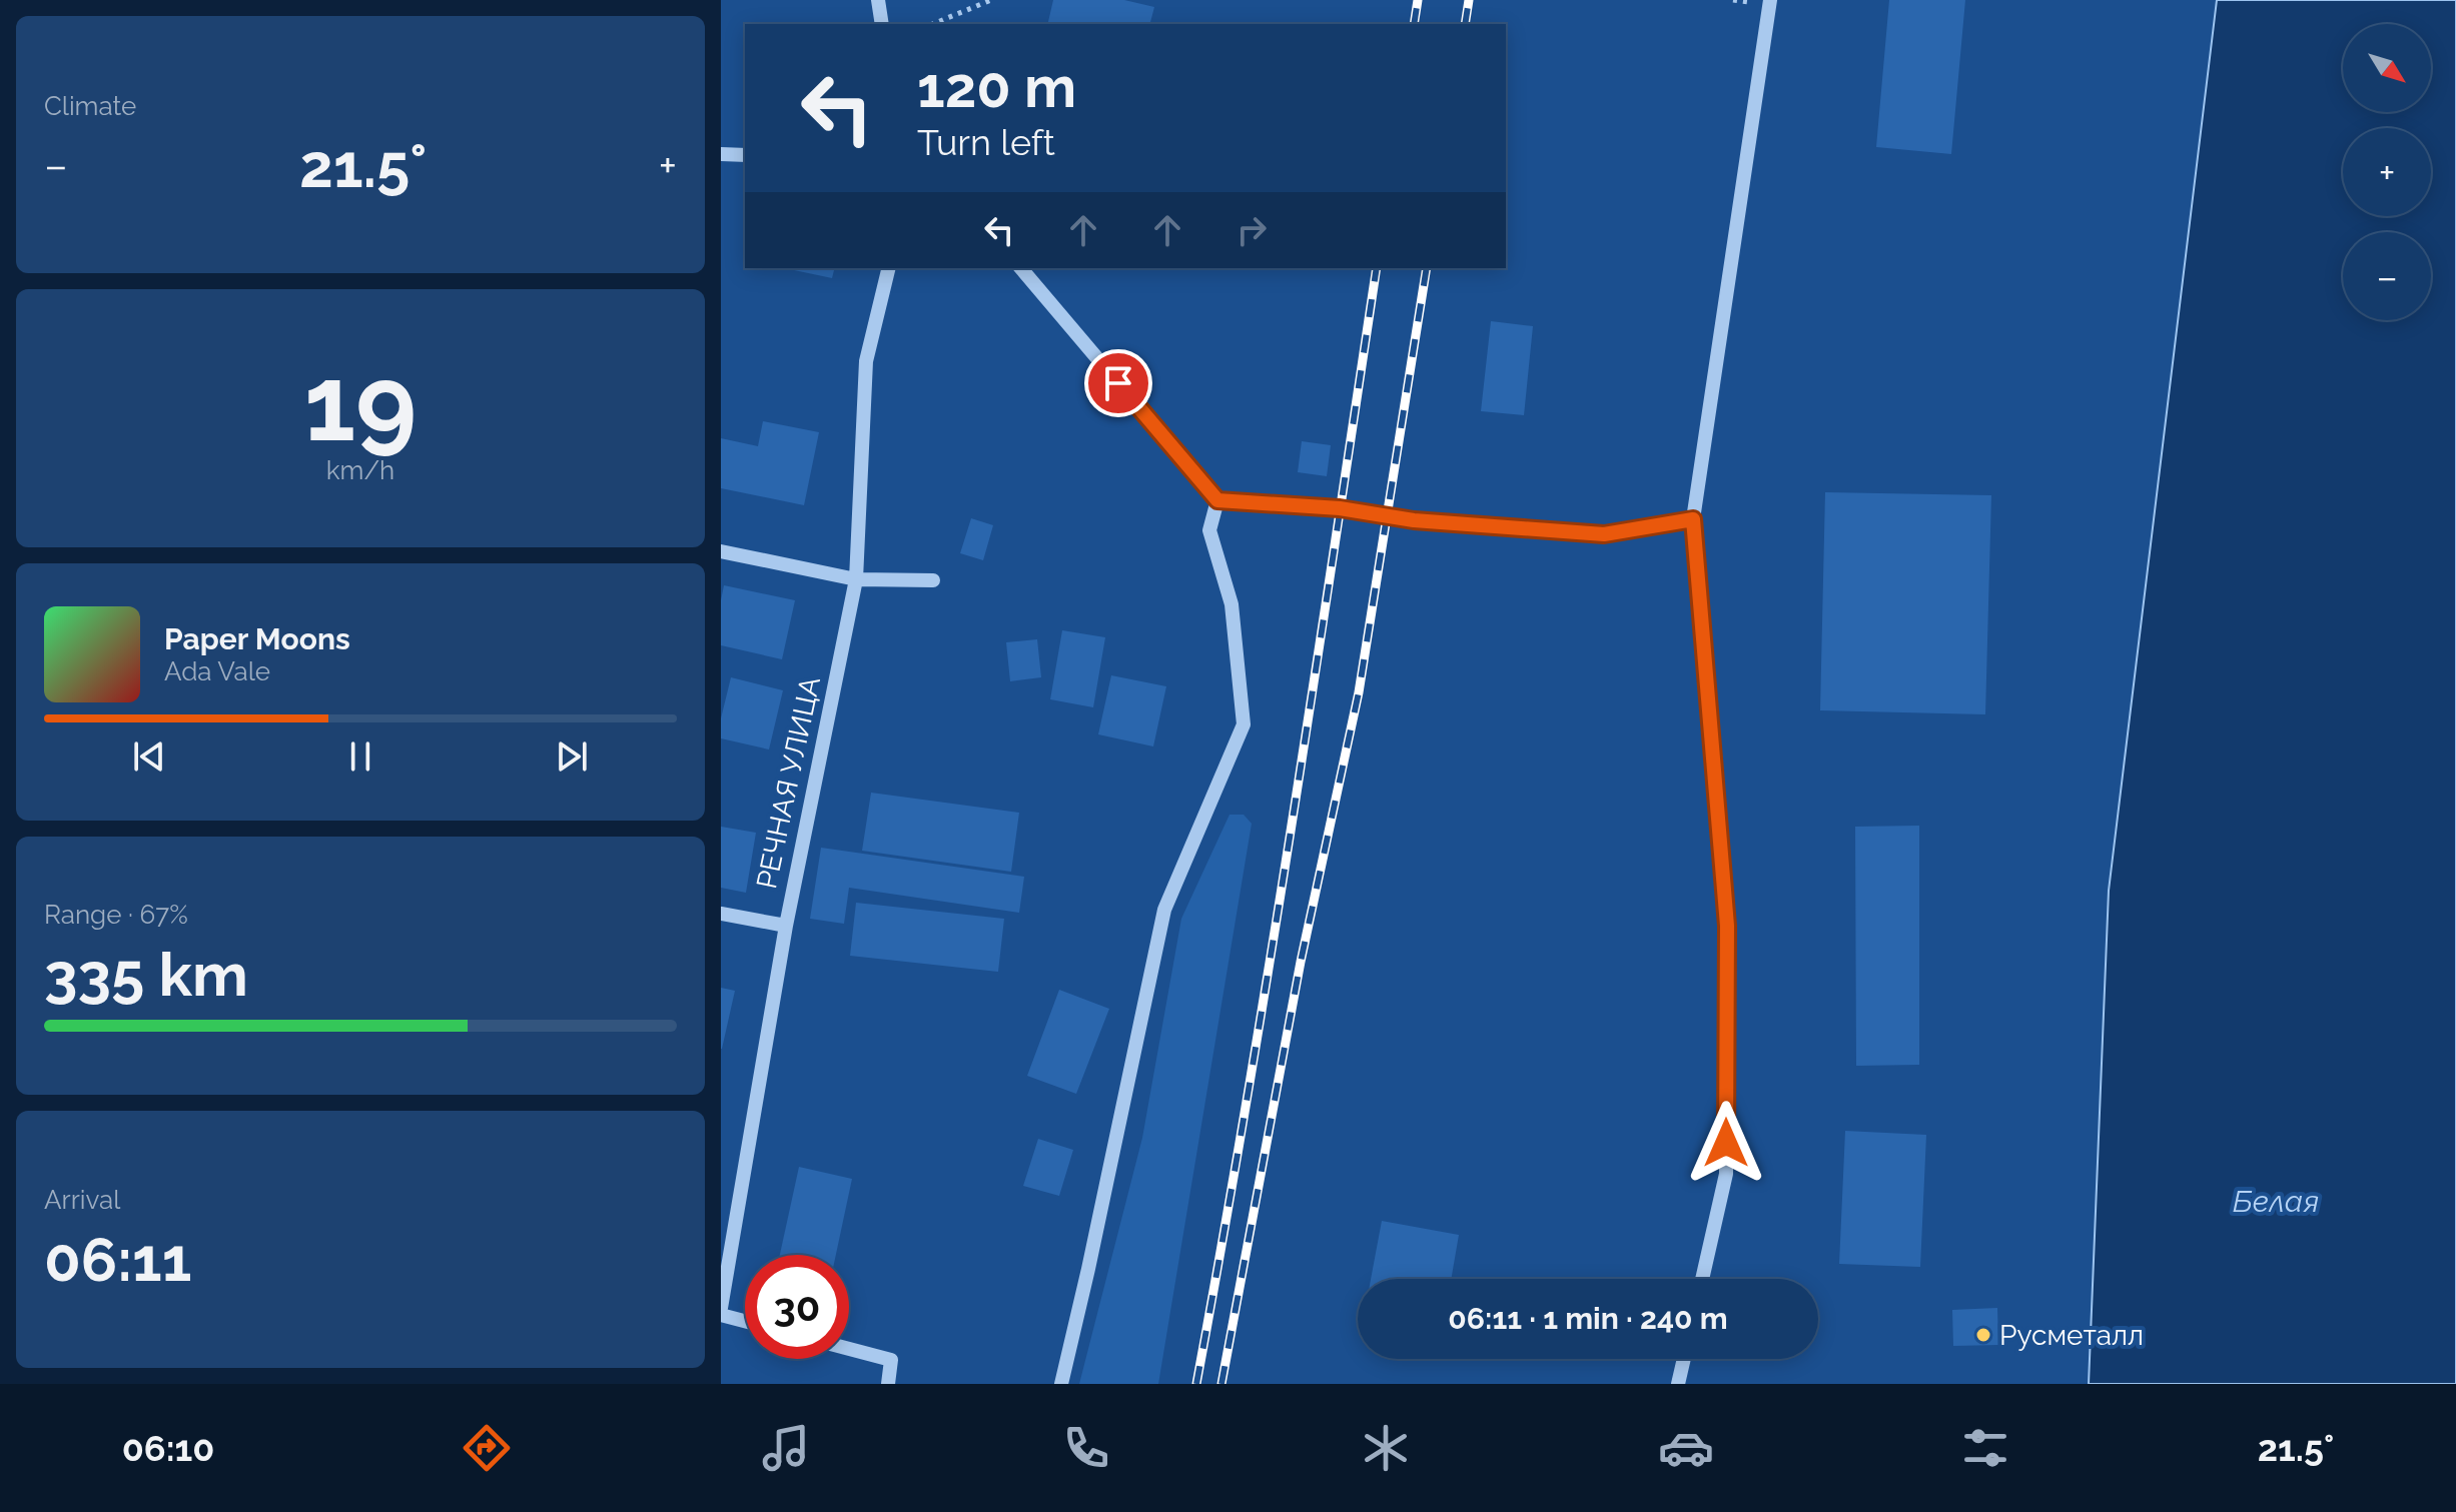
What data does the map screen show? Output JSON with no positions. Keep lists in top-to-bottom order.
{
  "streets": {
    "street": ["РЕЧНАЯ УЛИЦА"]
  },
  "water": ["Белая"],
  "places": ["Русметалл"],
  "north": "bottom right",
  "page": {
    "tile": [
      "Climate",
      ["19", "km/h"],
      ["Range · 67%", "335 km"],
      ["Arrival", "06:11"]
    ],
    "map_buttons": ["+", "−"],
    "turn": ["120 m", "Turn left"],
    "heat": ["−", "21.5°", "+"],
    "song": ["Paper Moons", "Ada Vale"],
    "limit": "30",
    "trip": "06:11 · 1 min · 240 m",
    "tabs": ["06:10", "21.5°"]
  }
}
